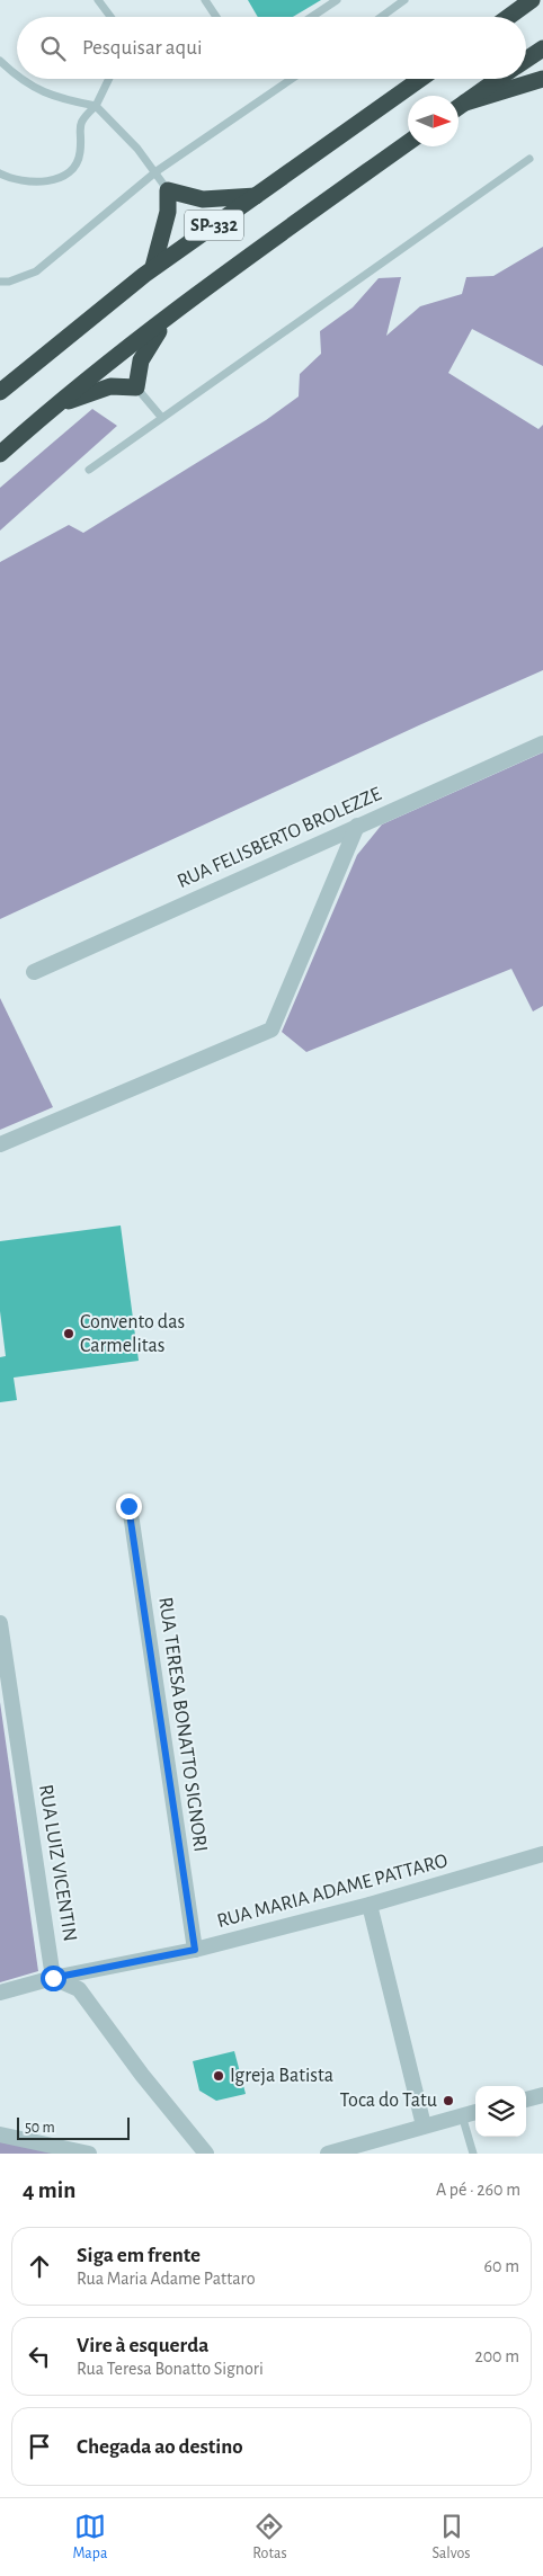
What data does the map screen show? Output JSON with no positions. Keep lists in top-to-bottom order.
{
  "streets": {
    "highway": ["SP-332"],
    "street": [
      "RUA FELISBERTO BROLEZZE",
      "RUA TERESA BONATTO SIGNORI",
      "RUA LUIZ VICENTIN",
      "RUA MARIA ADAME PATTARO"
    ]
  },
  "crossings": [
    ["RUA TERESA BONATTO SIGNORI", "RUA MARIA ADAME PATTARO"],
    ["RUA LUIZ VICENTIN", "RUA MARIA ADAME PATTARO"]
  ],
  "places": ["Convento das Carmelitas", "Igreja Batista", "Toca do Tatu"],
  "scale_bar": "50 m",
  "north": "right",
  "page": {
    "search": "Pesquisar aqui",
    "scale": "50 m",
    "heading": ["4 min", "A pé · 260 m"],
    "list": [
      ["Siga em frente", "Rua Maria Adame Pattaro", "60 m"],
      ["Vire à esquerda", "Rua Teresa Bonatto Signori", "200 m"],
      "Chegada ao destino"
    ],
    "nav": ["Mapa", "Rotas", "Salvos"]
  }
}
